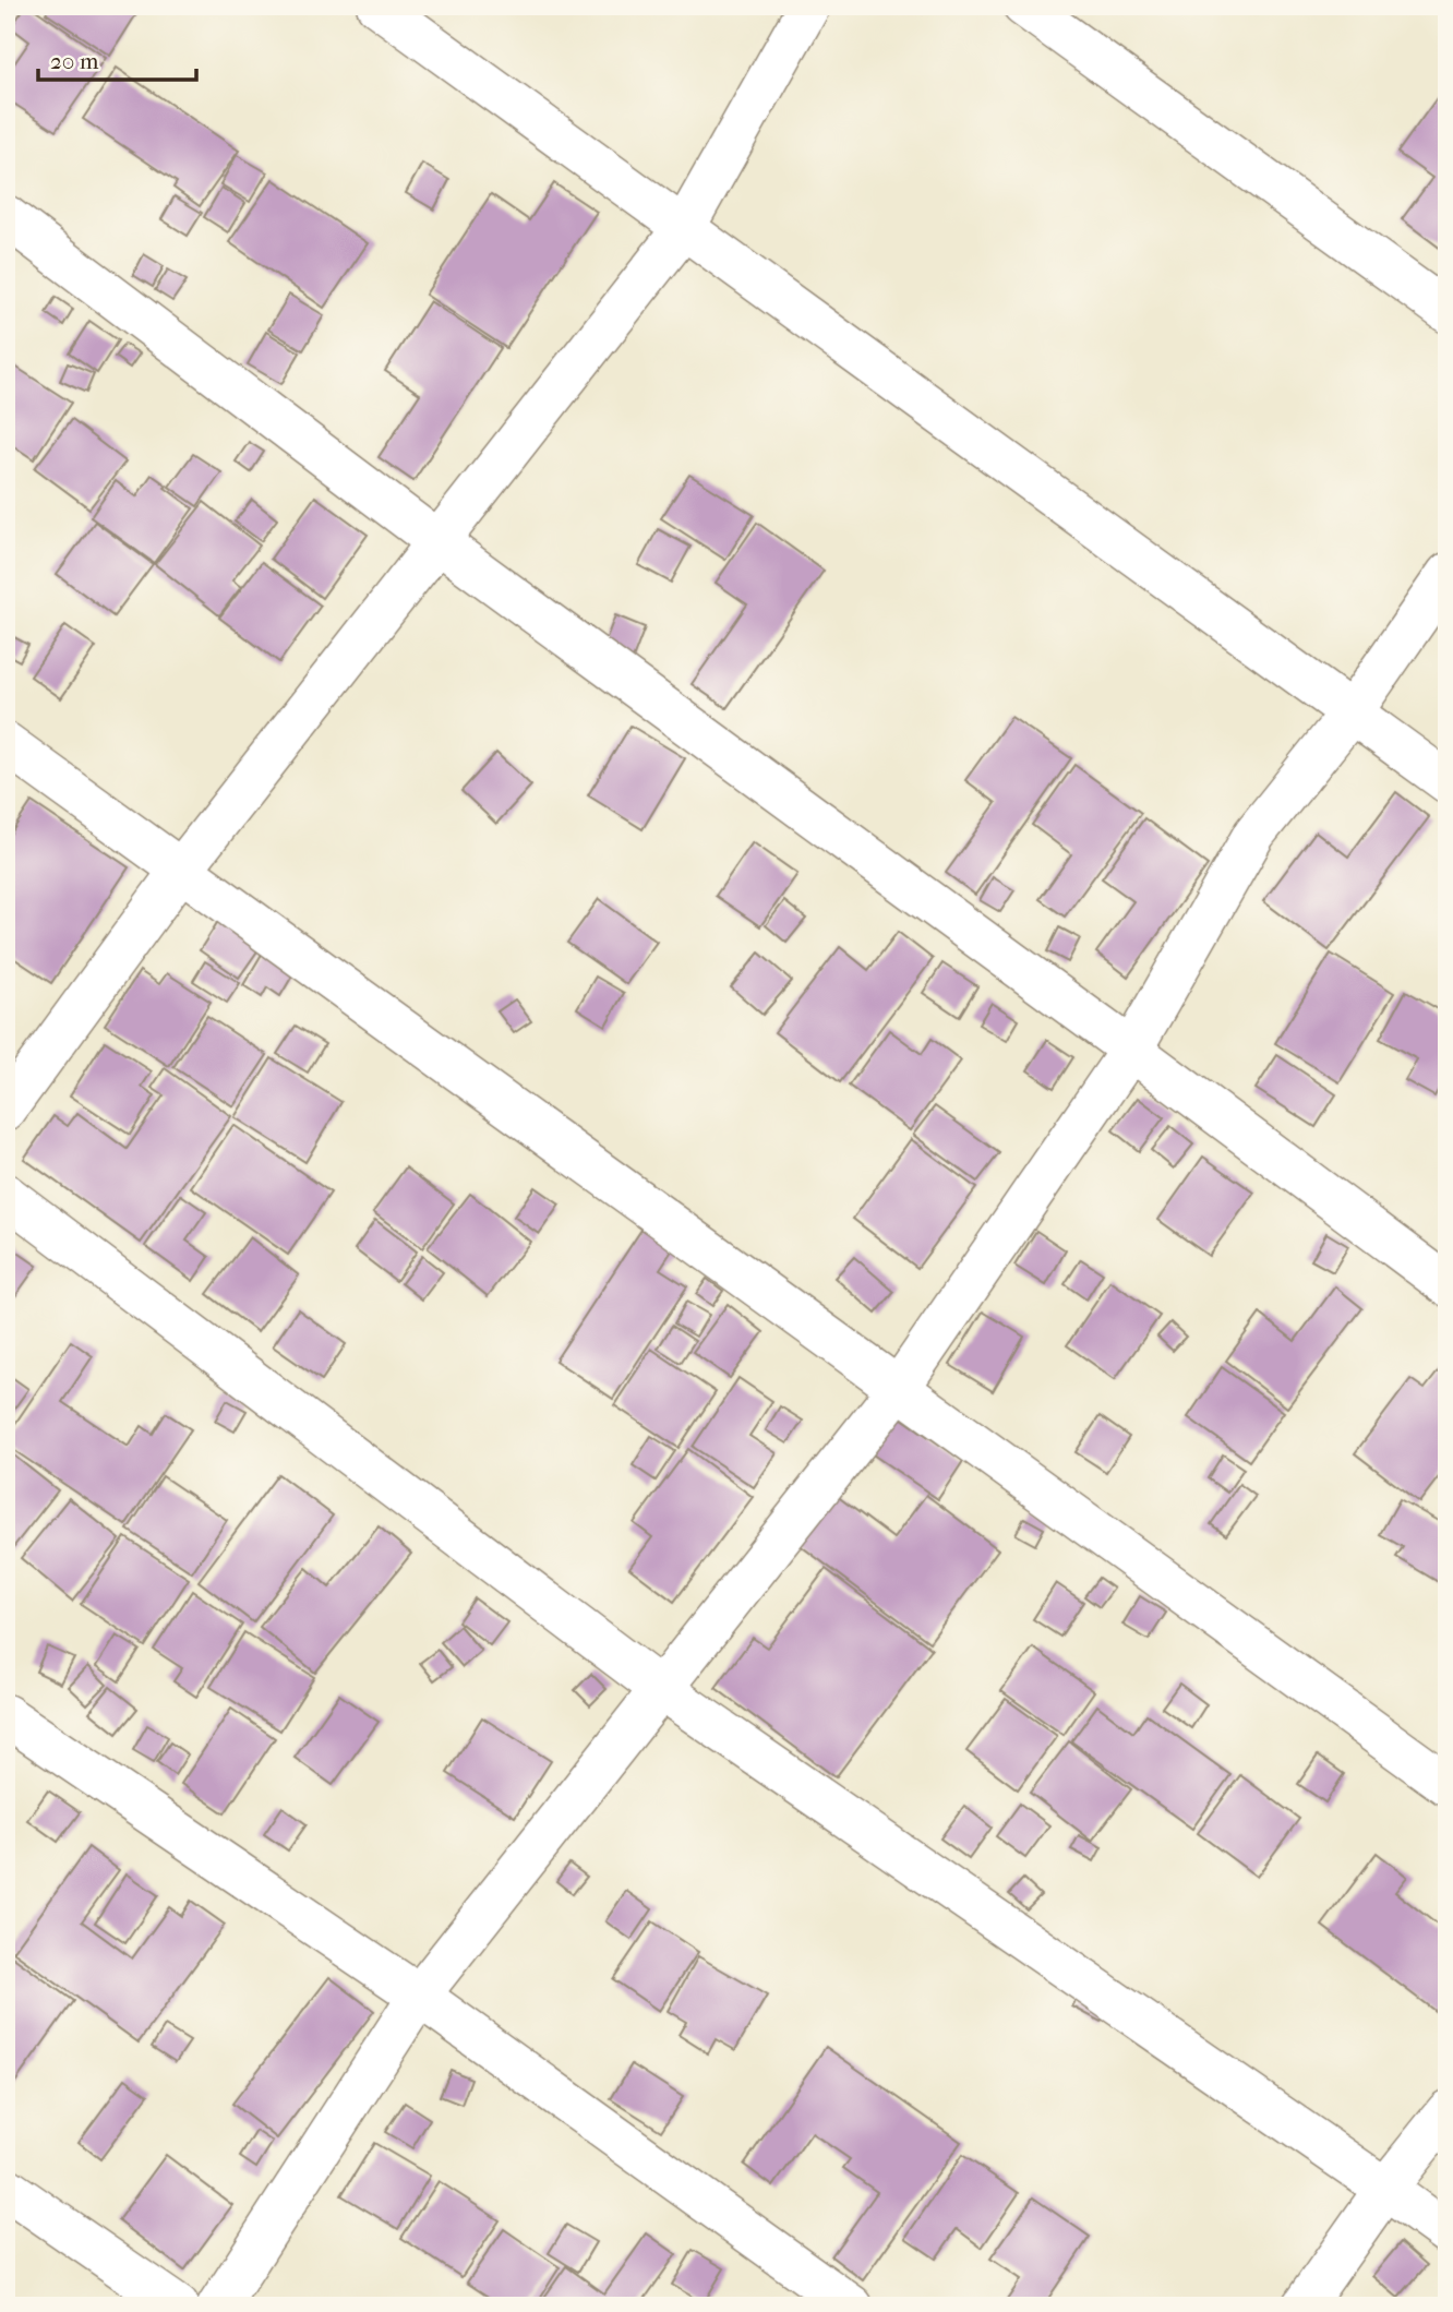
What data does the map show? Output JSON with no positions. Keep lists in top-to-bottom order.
{
  "scale_bar": "20 m"
}
